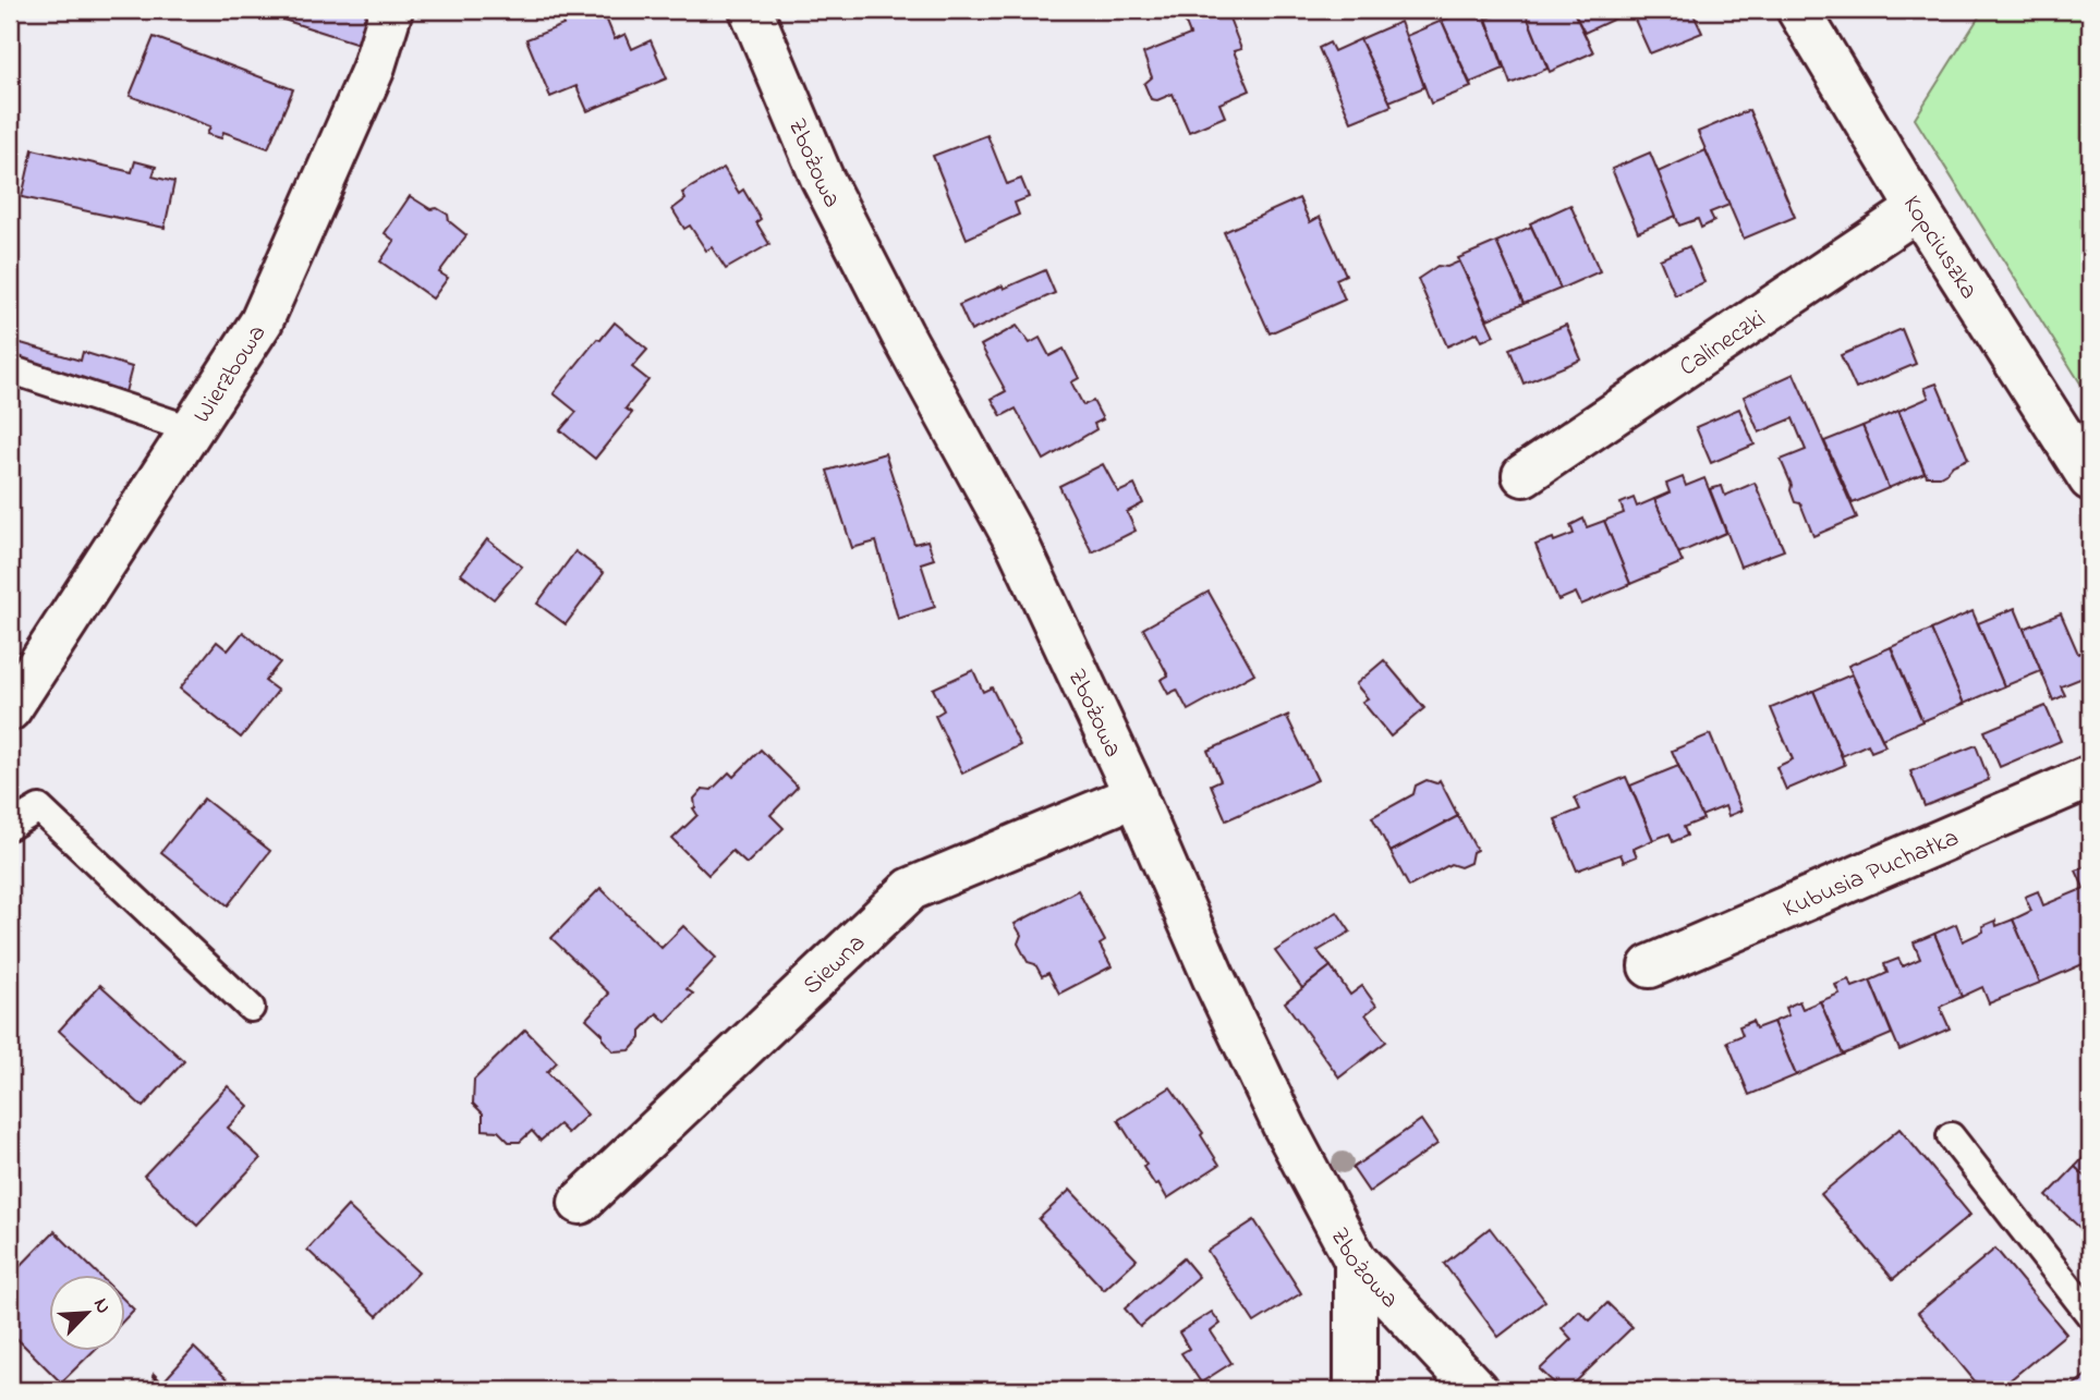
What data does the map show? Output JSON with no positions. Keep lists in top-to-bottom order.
{
  "streets": {
    "street": [
      "Zbożowa",
      "Kopciuszka",
      "Calineczki",
      "Wierzbowa",
      "Kubusia Puchatka",
      "Siewna"
    ]
  },
  "crossings": [
    ["Zbożowa", "Siewna"],
    ["Kopciuszka", "Calineczki"]
  ],
  "north": "top right"
}
